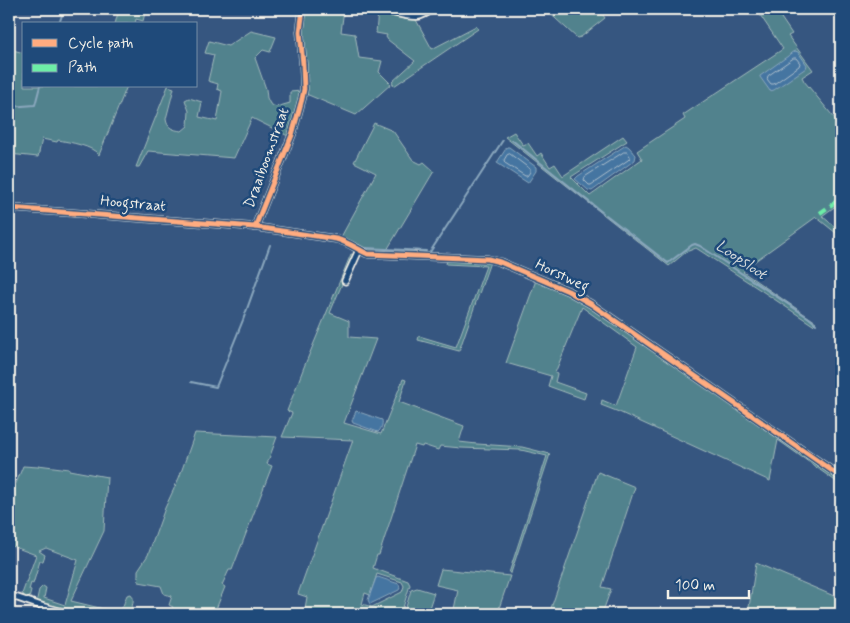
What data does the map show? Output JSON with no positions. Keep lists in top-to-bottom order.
{
  "streets": {
    "street": ["Draaiboomstraat", "Hoogstraat", "Horstweg"]
  },
  "crossings": [
    ["Draaiboomstraat", "Hoogstraat"],
    ["Draaiboomstraat", "Horstweg"],
    ["Hoogstraat", "Horstweg"]
  ],
  "water": ["Loopsloot"],
  "legend": ["Cycle path", "Path"],
  "scale_bar": "100 m"
}
